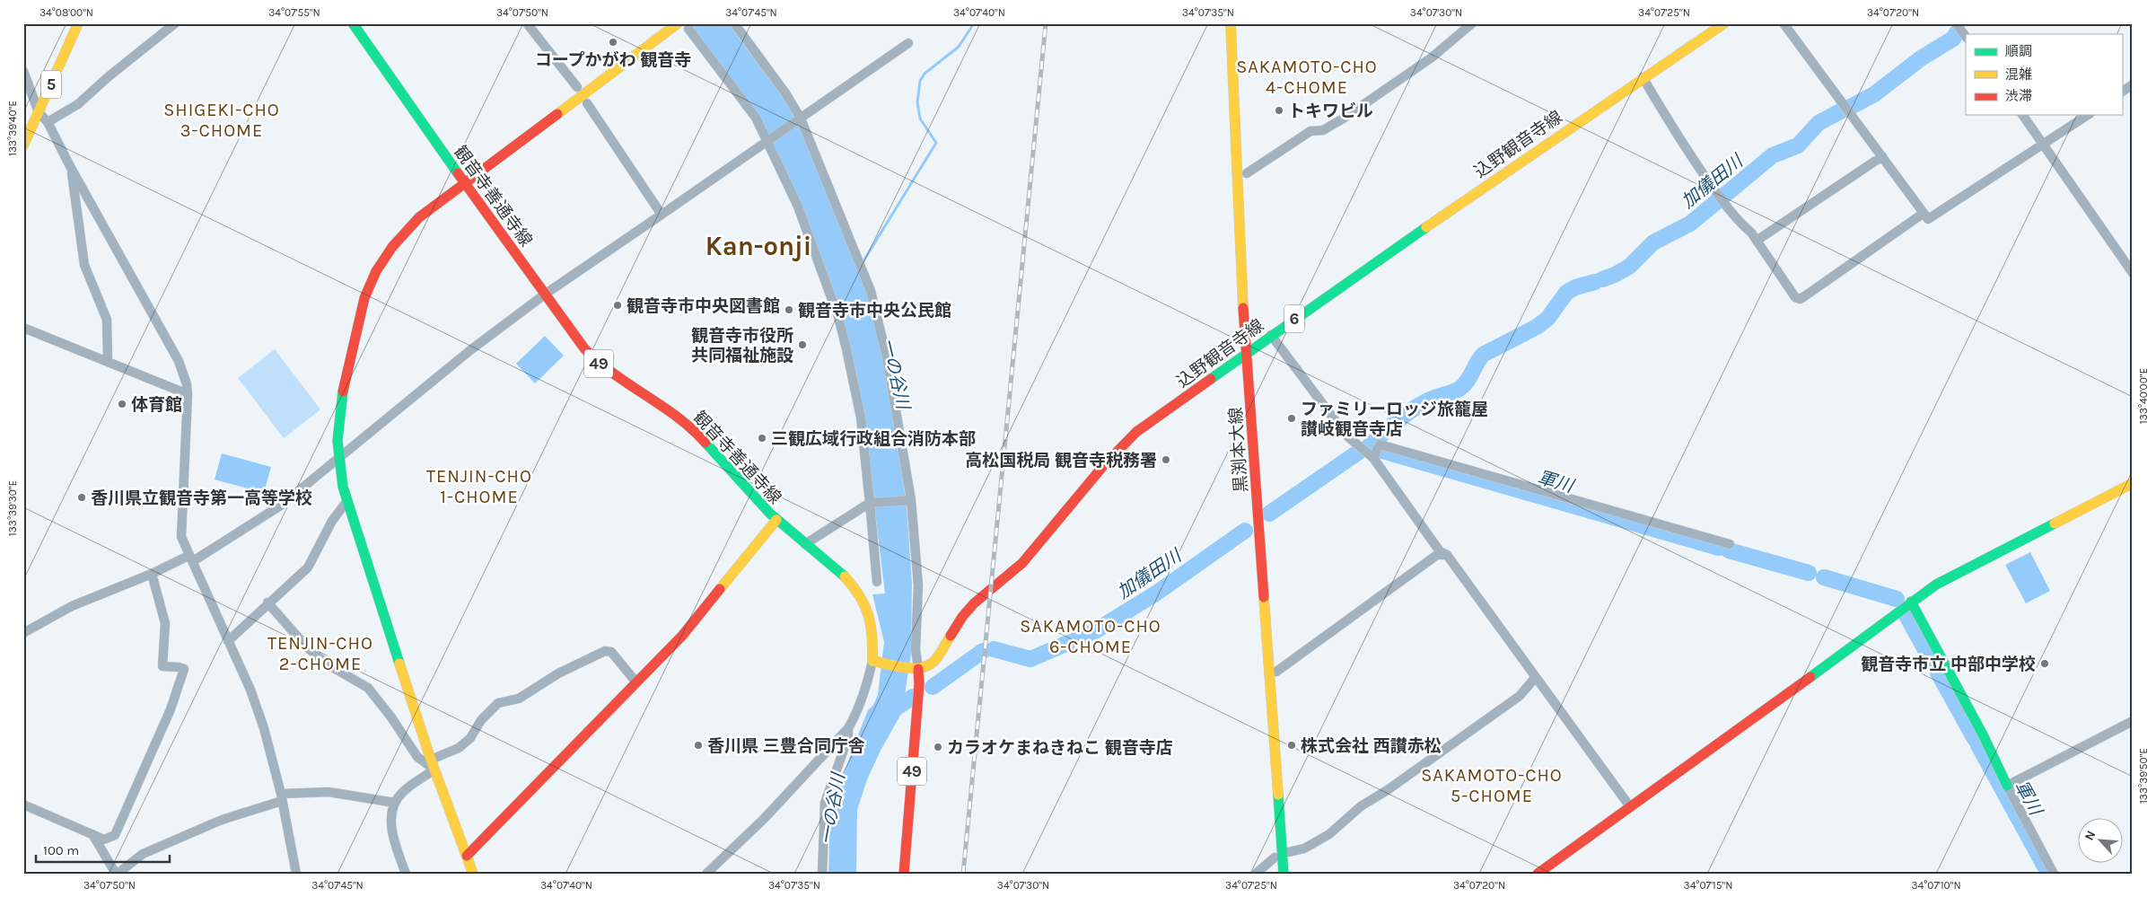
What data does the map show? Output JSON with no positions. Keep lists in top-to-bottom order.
{
  "streets": {
    "main road": [
      "5",
      "込野観音寺線",
      "観音寺善通寺線",
      "6",
      "49",
      "黒渕本大線"
    ]
  },
  "crossings": [
    ["込野観音寺線", "49"],
    ["込野観音寺線", "黒渕本大線"]
  ],
  "districts": [
    "SAKAMOTO-CHO 4-CHOME",
    "SHIGEKI-CHO 3-CHOME",
    "Kan-onji",
    "TENJIN-CHO 1-CHOME",
    "SAKAMOTO-CHO 6-CHOME",
    "TENJIN-CHO 2-CHOME",
    "SAKAMOTO-CHO 5-CHOME"
  ],
  "water": ["加儀田川", "一の谷川", "軍川"],
  "places": [
    "コープかがわ 観音寺",
    "トキワビル",
    "観音寺市中央図書館",
    "観音寺市中央公民館",
    "観音寺市役所 共同福祉施設",
    "体育館",
    "ファミリーロッジ旅籠屋 讃岐観音寺店",
    "三観広域行政組合消防本部",
    "高松国税局 観音寺税務署",
    "香川県立観音寺第一高等学校",
    "観音寺市立 中部中学校",
    "香川県 三豊合同庁舎",
    "株式会社 西讃赤松",
    "カラオケまねきねこ 観音寺店"
  ],
  "legend": ["順調", "混雑", "渋滞"],
  "scale_bar": "100 m",
  "north": "top left",
  "coordinates": [
    "34°08'00\"N",
    "34°07'55\"N",
    "34°07'50\"N",
    "34°07'45\"N",
    "34°07'40\"N",
    "34°07'35\"N",
    "34°07'30\"N",
    "34°07'25\"N",
    "34°07'20\"N",
    "133°39'40\"E",
    "133°40'00\"E",
    "133°39'30\"E",
    "133°39'50\"E",
    "34°07'15\"N",
    "34°07'10\"N"
  ]
}
